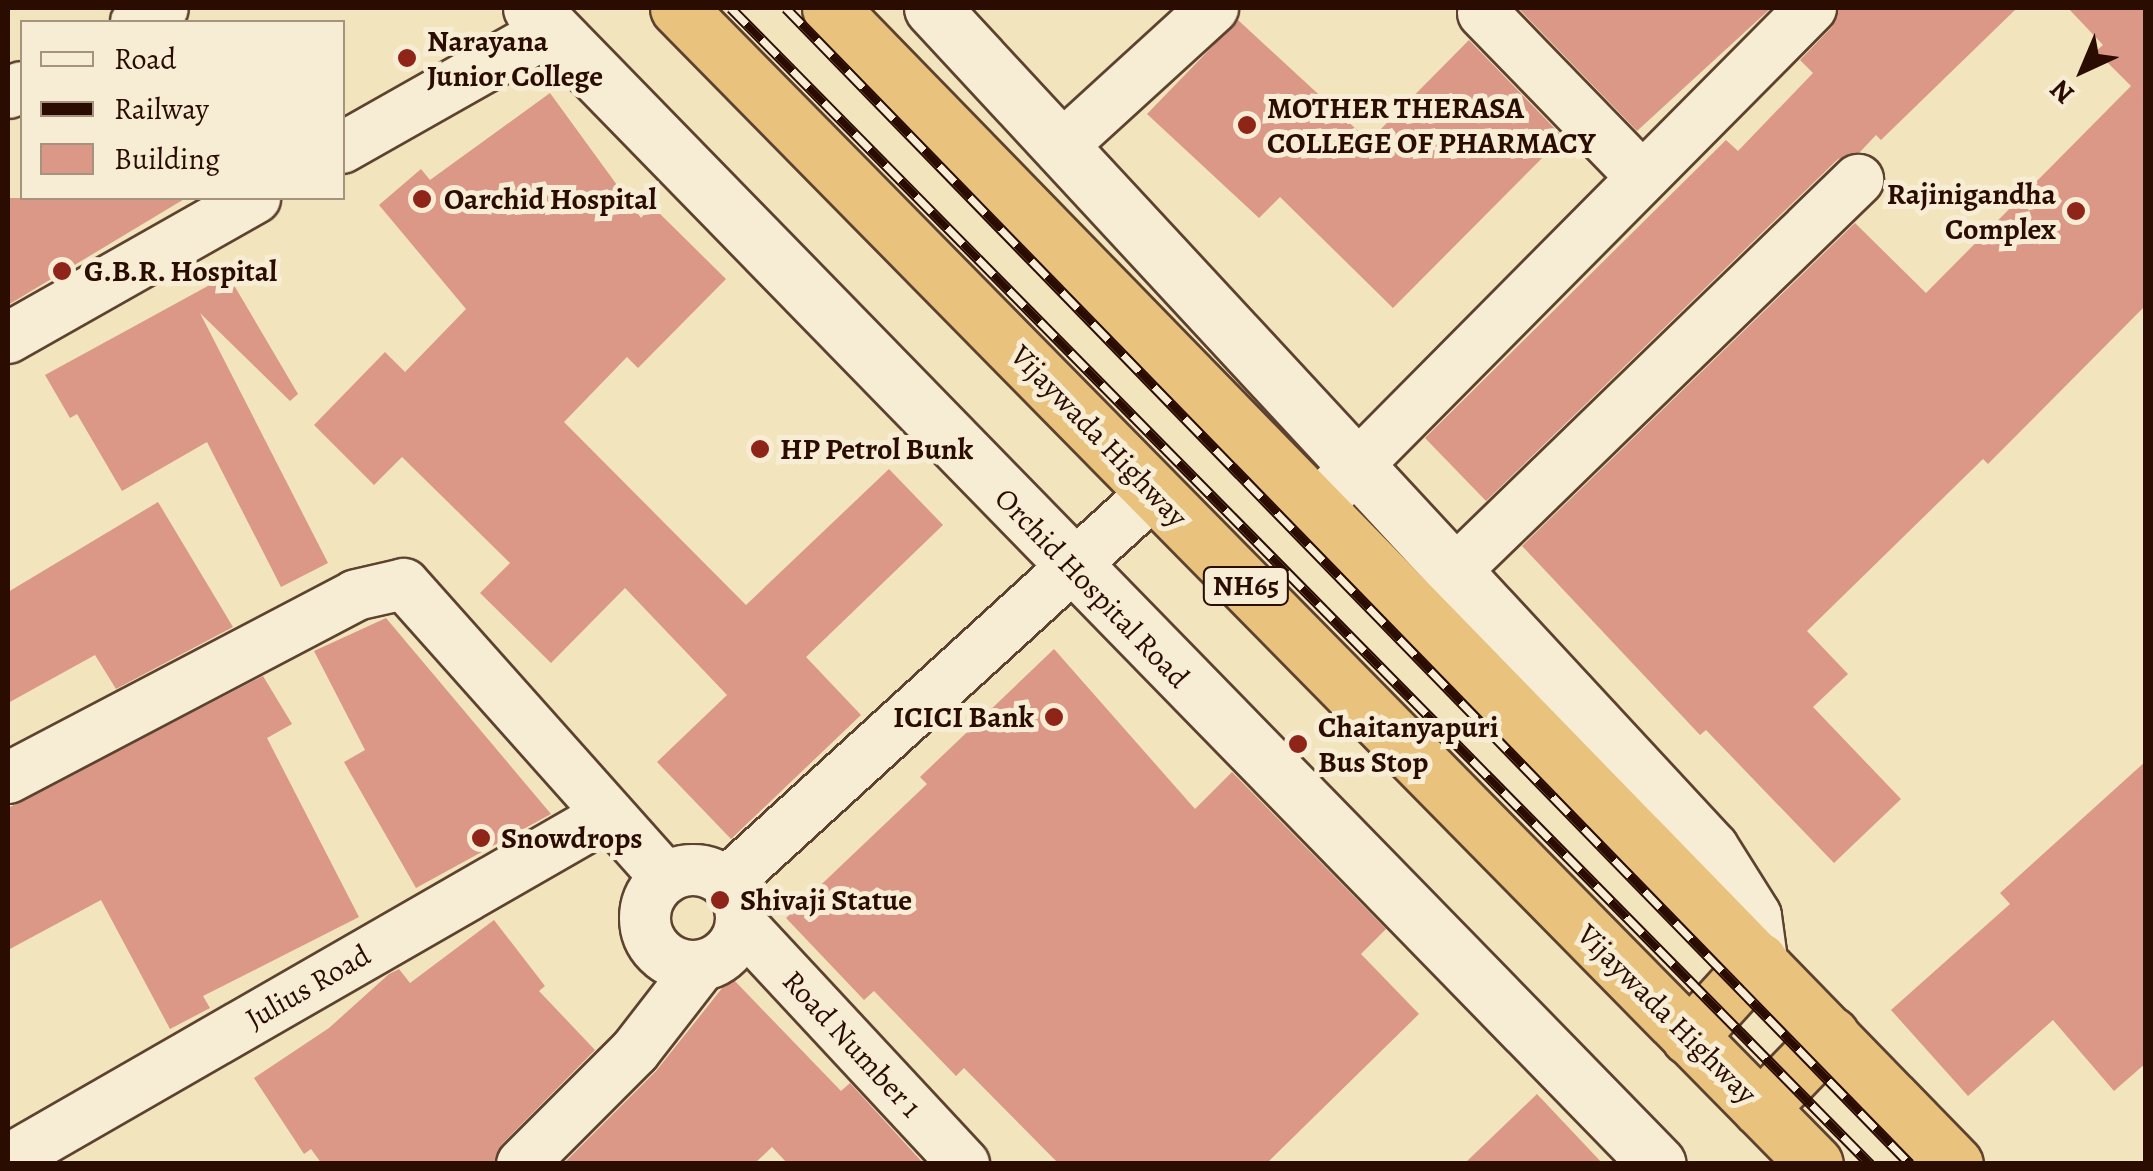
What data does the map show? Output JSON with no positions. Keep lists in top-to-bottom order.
{
  "streets": {
    "highway": ["Vijaywada Highway", "NH65"],
    "street": ["Orchid Hospital Road", "Julius Road", "Road Number 1"]
  },
  "places": [
    "Narayana Junior College",
    "MOTHER THERASA COLLEGE OF PHARMACY",
    "Oarchid Hospital",
    "Rajinigandha Complex",
    "G.B.R. Hospital",
    "HP Petrol Bunk",
    "ICICI Bank",
    "Chaitanyapuri Bus Stop",
    "Snowdrops",
    "Shivaji Statue"
  ],
  "legend": ["Road", "Railway", "Building"],
  "north": "bottom left"
}
